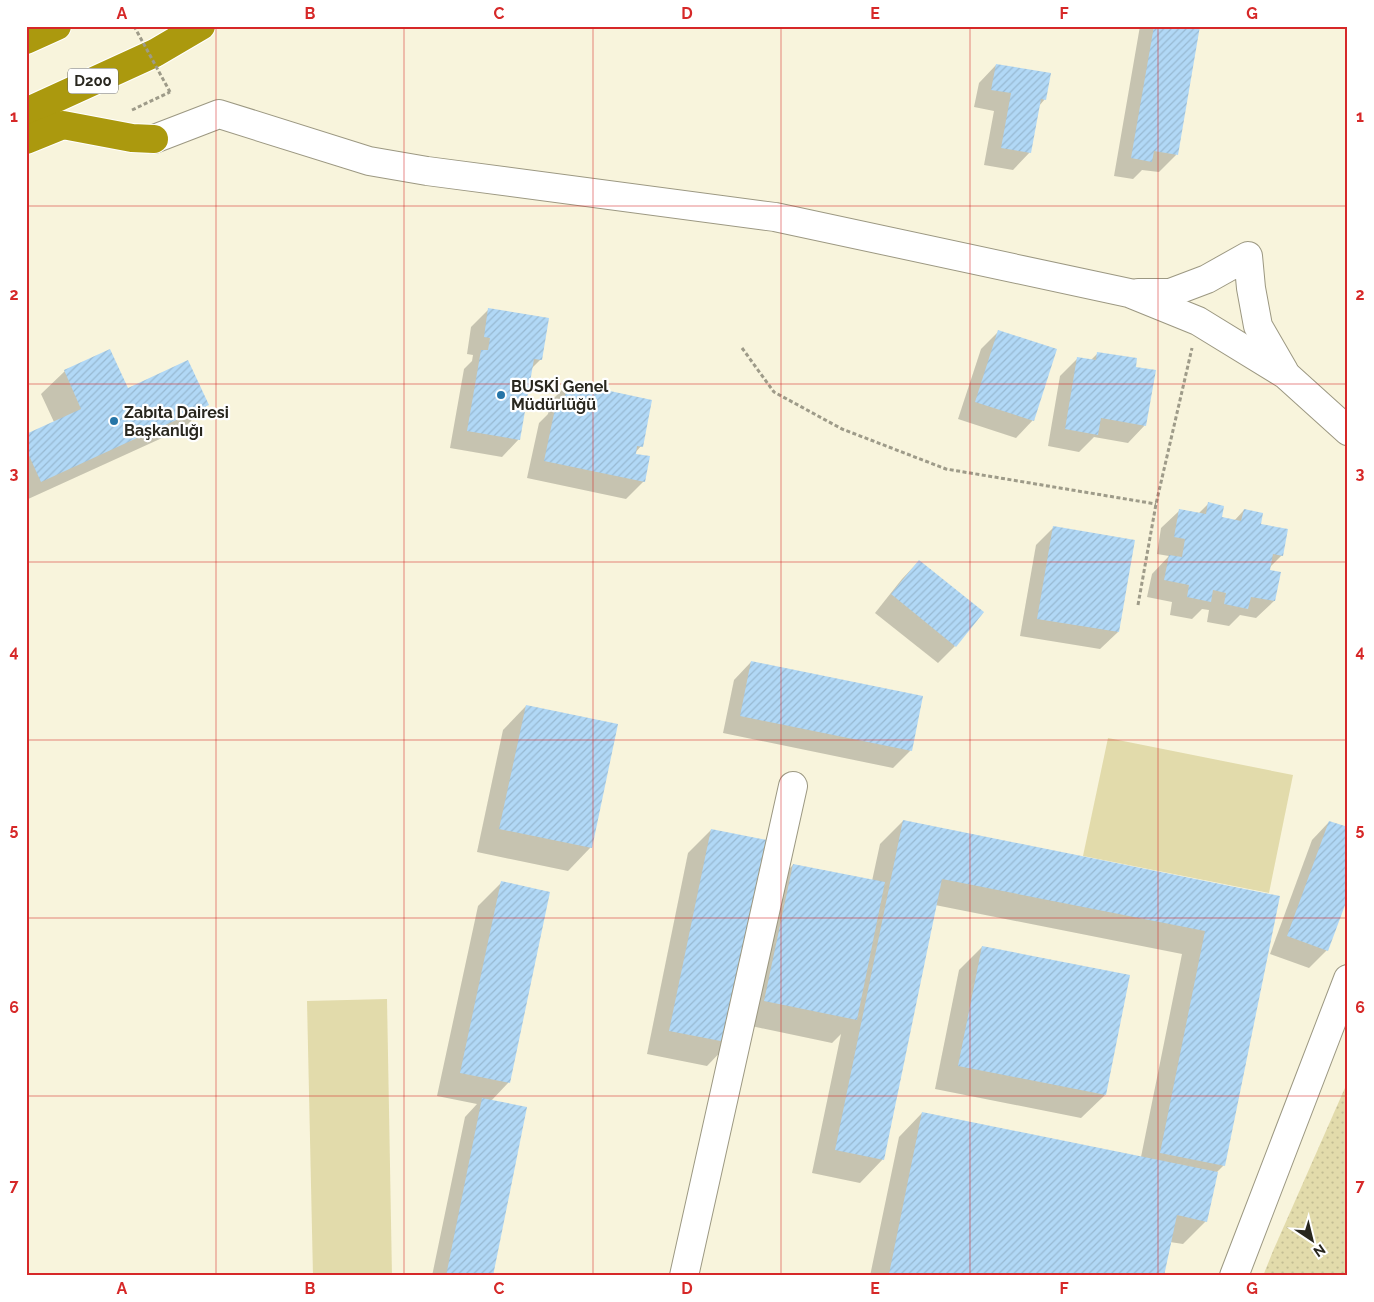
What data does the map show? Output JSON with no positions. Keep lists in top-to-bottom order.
{
  "streets": {
    "highway": ["D200"]
  },
  "places": ["BUSKİ Genel Müdürlüğü", "Zabıta Dairesi Başkanlığı"],
  "north": "bottom right",
  "grid": {
    "columns": [
      "A",
      "B",
      "C",
      "D",
      "E",
      "F",
      "G"
    ],
    "rows": [
      "1",
      "2",
      "3",
      "4",
      "5",
      "6",
      "7"
    ]
  }
}
